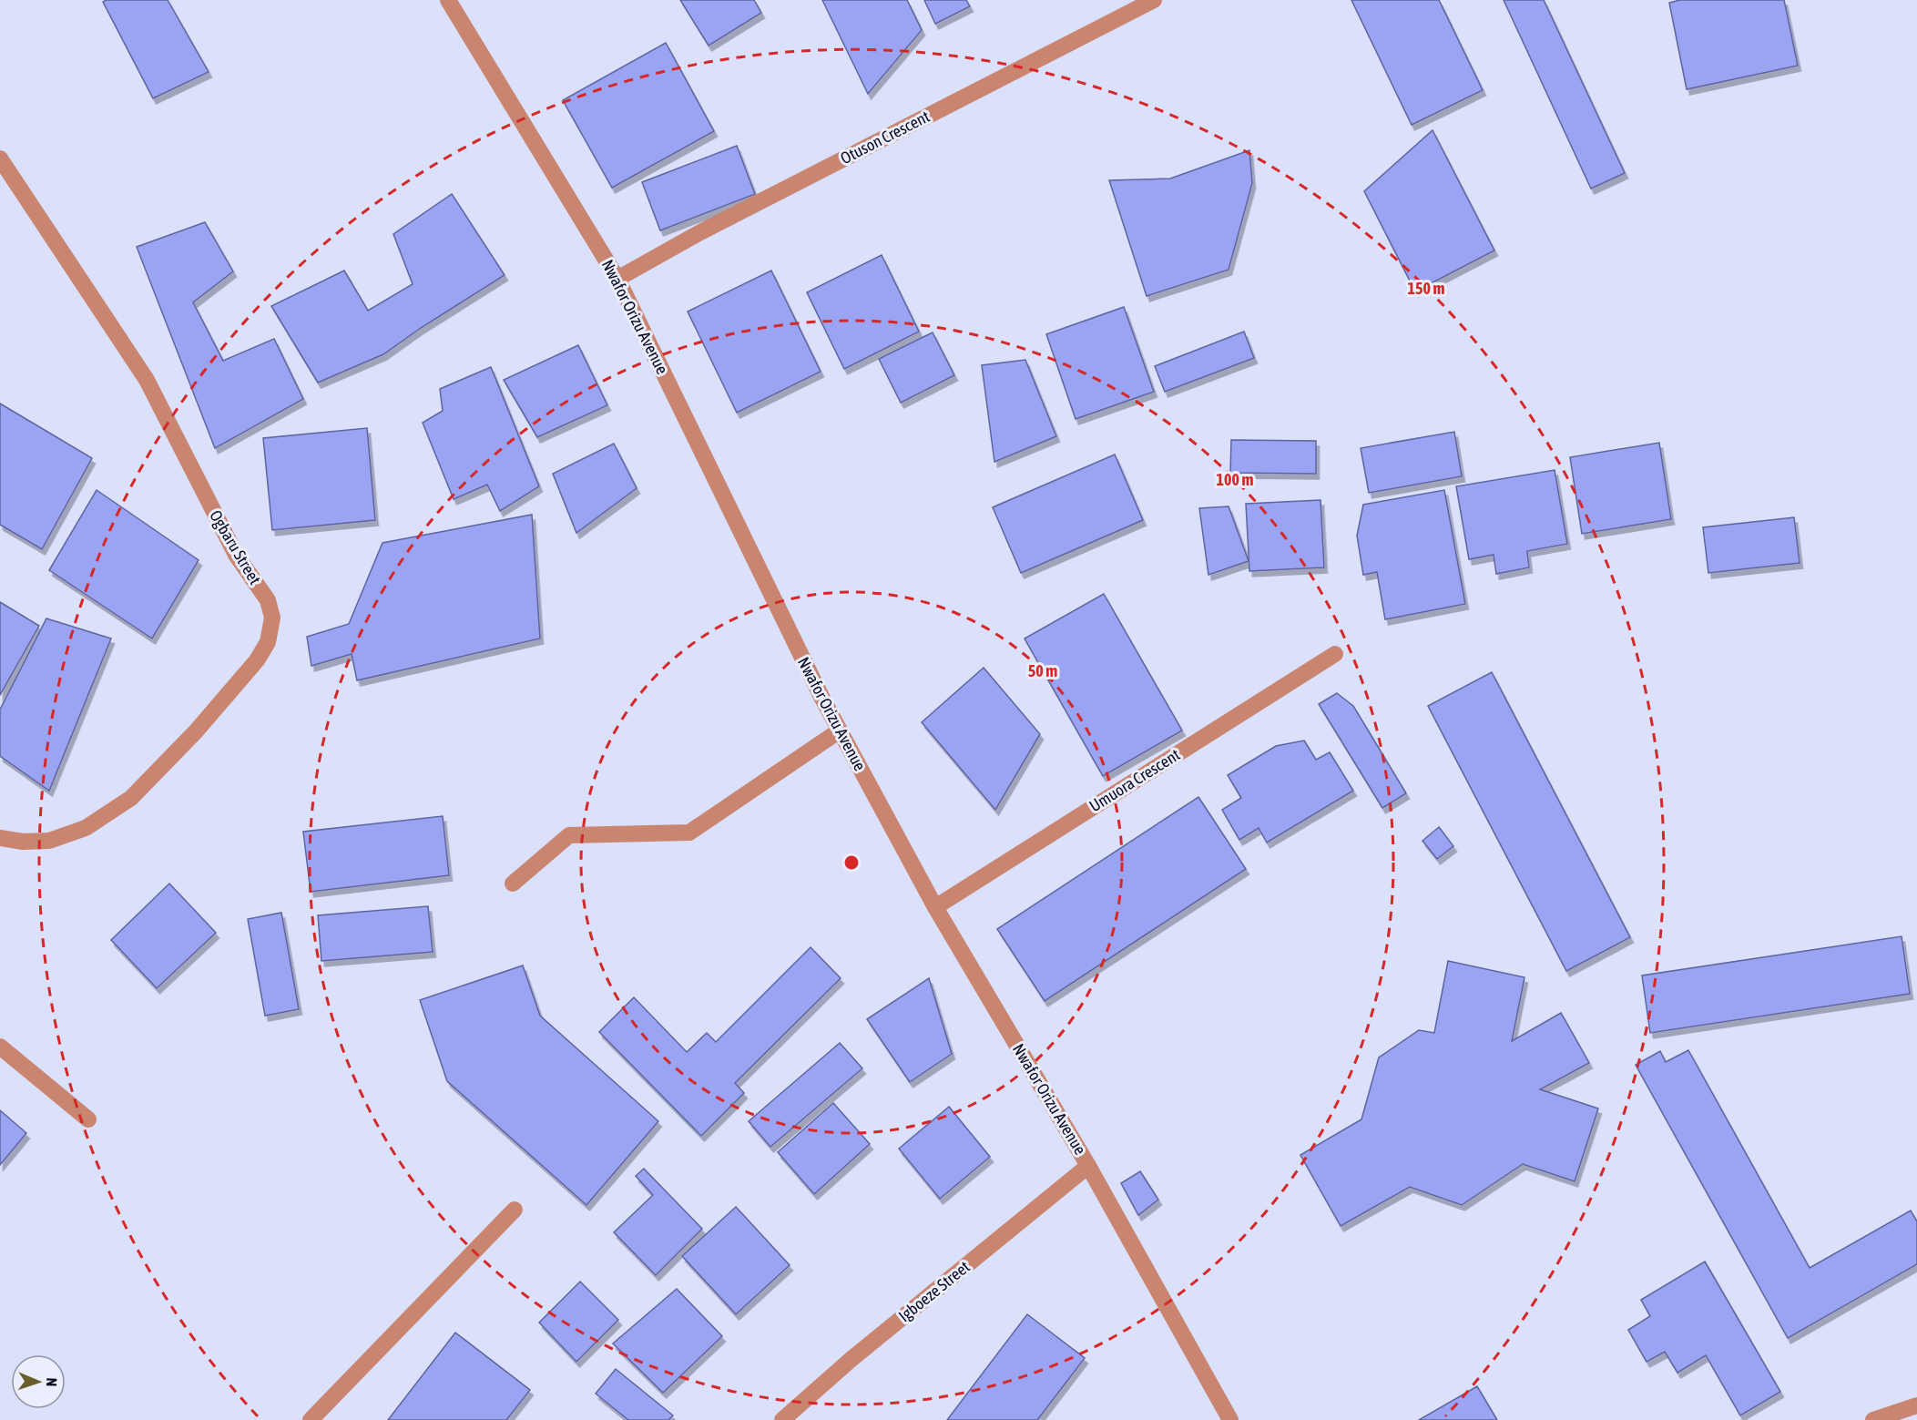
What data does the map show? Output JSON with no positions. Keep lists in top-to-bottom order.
{
  "streets": {
    "street": [
      "Otuson Crescent",
      "Nwafor Orizu Avenue",
      "Ogbaru Street",
      "Umuora Crescent",
      "Igboeze Street"
    ]
  },
  "crossings": [
    ["Otuson Crescent", "Nwafor Orizu Avenue"],
    ["Nwafor Orizu Avenue", "Umuora Crescent"],
    ["Nwafor Orizu Avenue", "Igboeze Street"]
  ],
  "north": "right",
  "rings": ["150 m", "100 m", "50 m"]
}
